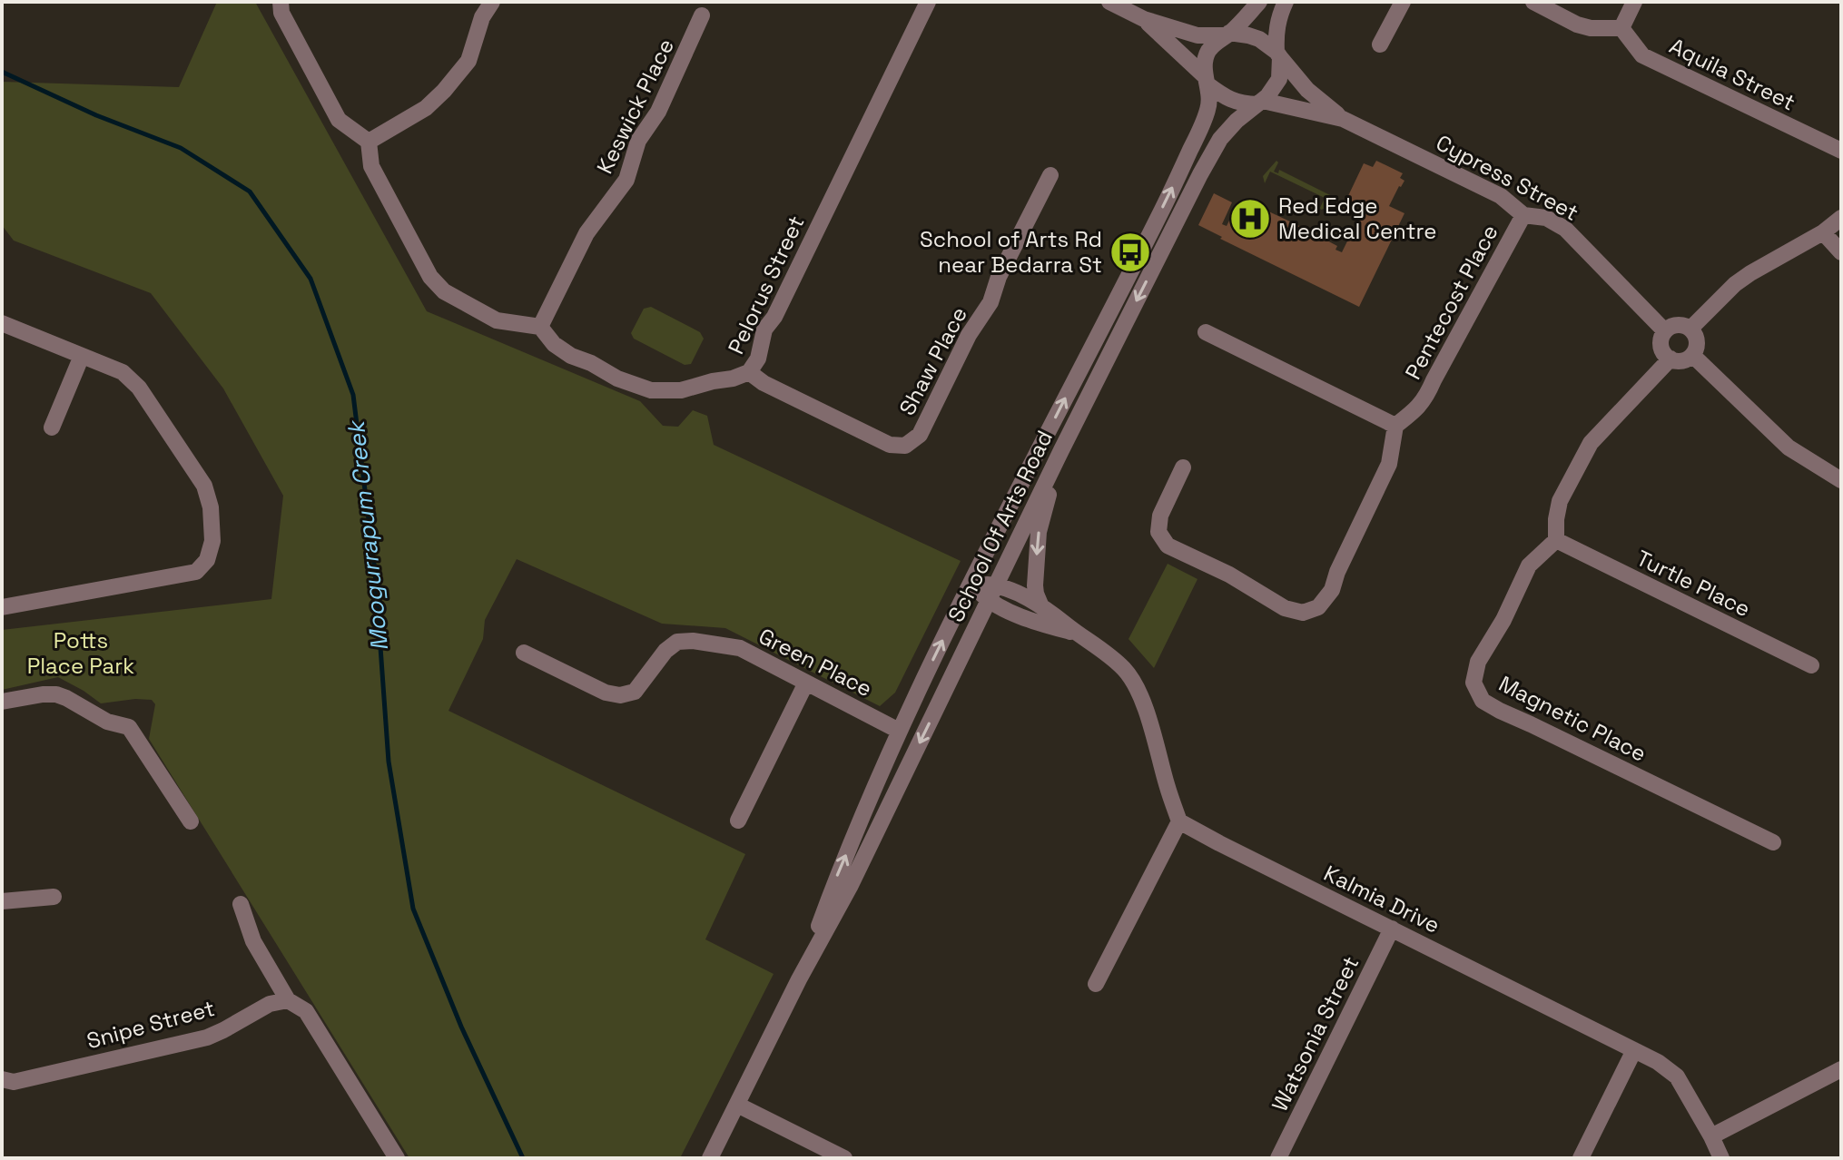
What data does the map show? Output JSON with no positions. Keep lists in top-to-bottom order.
{
  "streets": {
    "street": [
      "Aquila Street",
      "Keswick Place",
      "Cypress Street",
      "Pelorus Street",
      "Pentecost Place",
      "Shaw Place",
      "School Of Arts Road",
      "Turtle Place",
      "Green Place",
      "Magnetic Place",
      "Kalmia Drive",
      "Snipe Street",
      "Watsonia Street"
    ]
  },
  "crossings": [
    ["Keswick Place", "Pelorus Street"],
    ["Cypress Street", "Pentecost Place"],
    ["Cypress Street", "School Of Arts Road"],
    ["Pelorus Street", "Shaw Place"],
    ["School Of Arts Road", "Green Place"],
    ["Turtle Place", "Magnetic Place"],
    ["Kalmia Drive", "Watsonia Street"]
  ],
  "water": ["Moogurrapum Creek"],
  "parks": ["Potts Place Park"],
  "places": {
    "hospital": ["Red Edge Medical Centre"],
    "bus stop": ["School of Arts Rd near Bedarra St"]
  }
}
